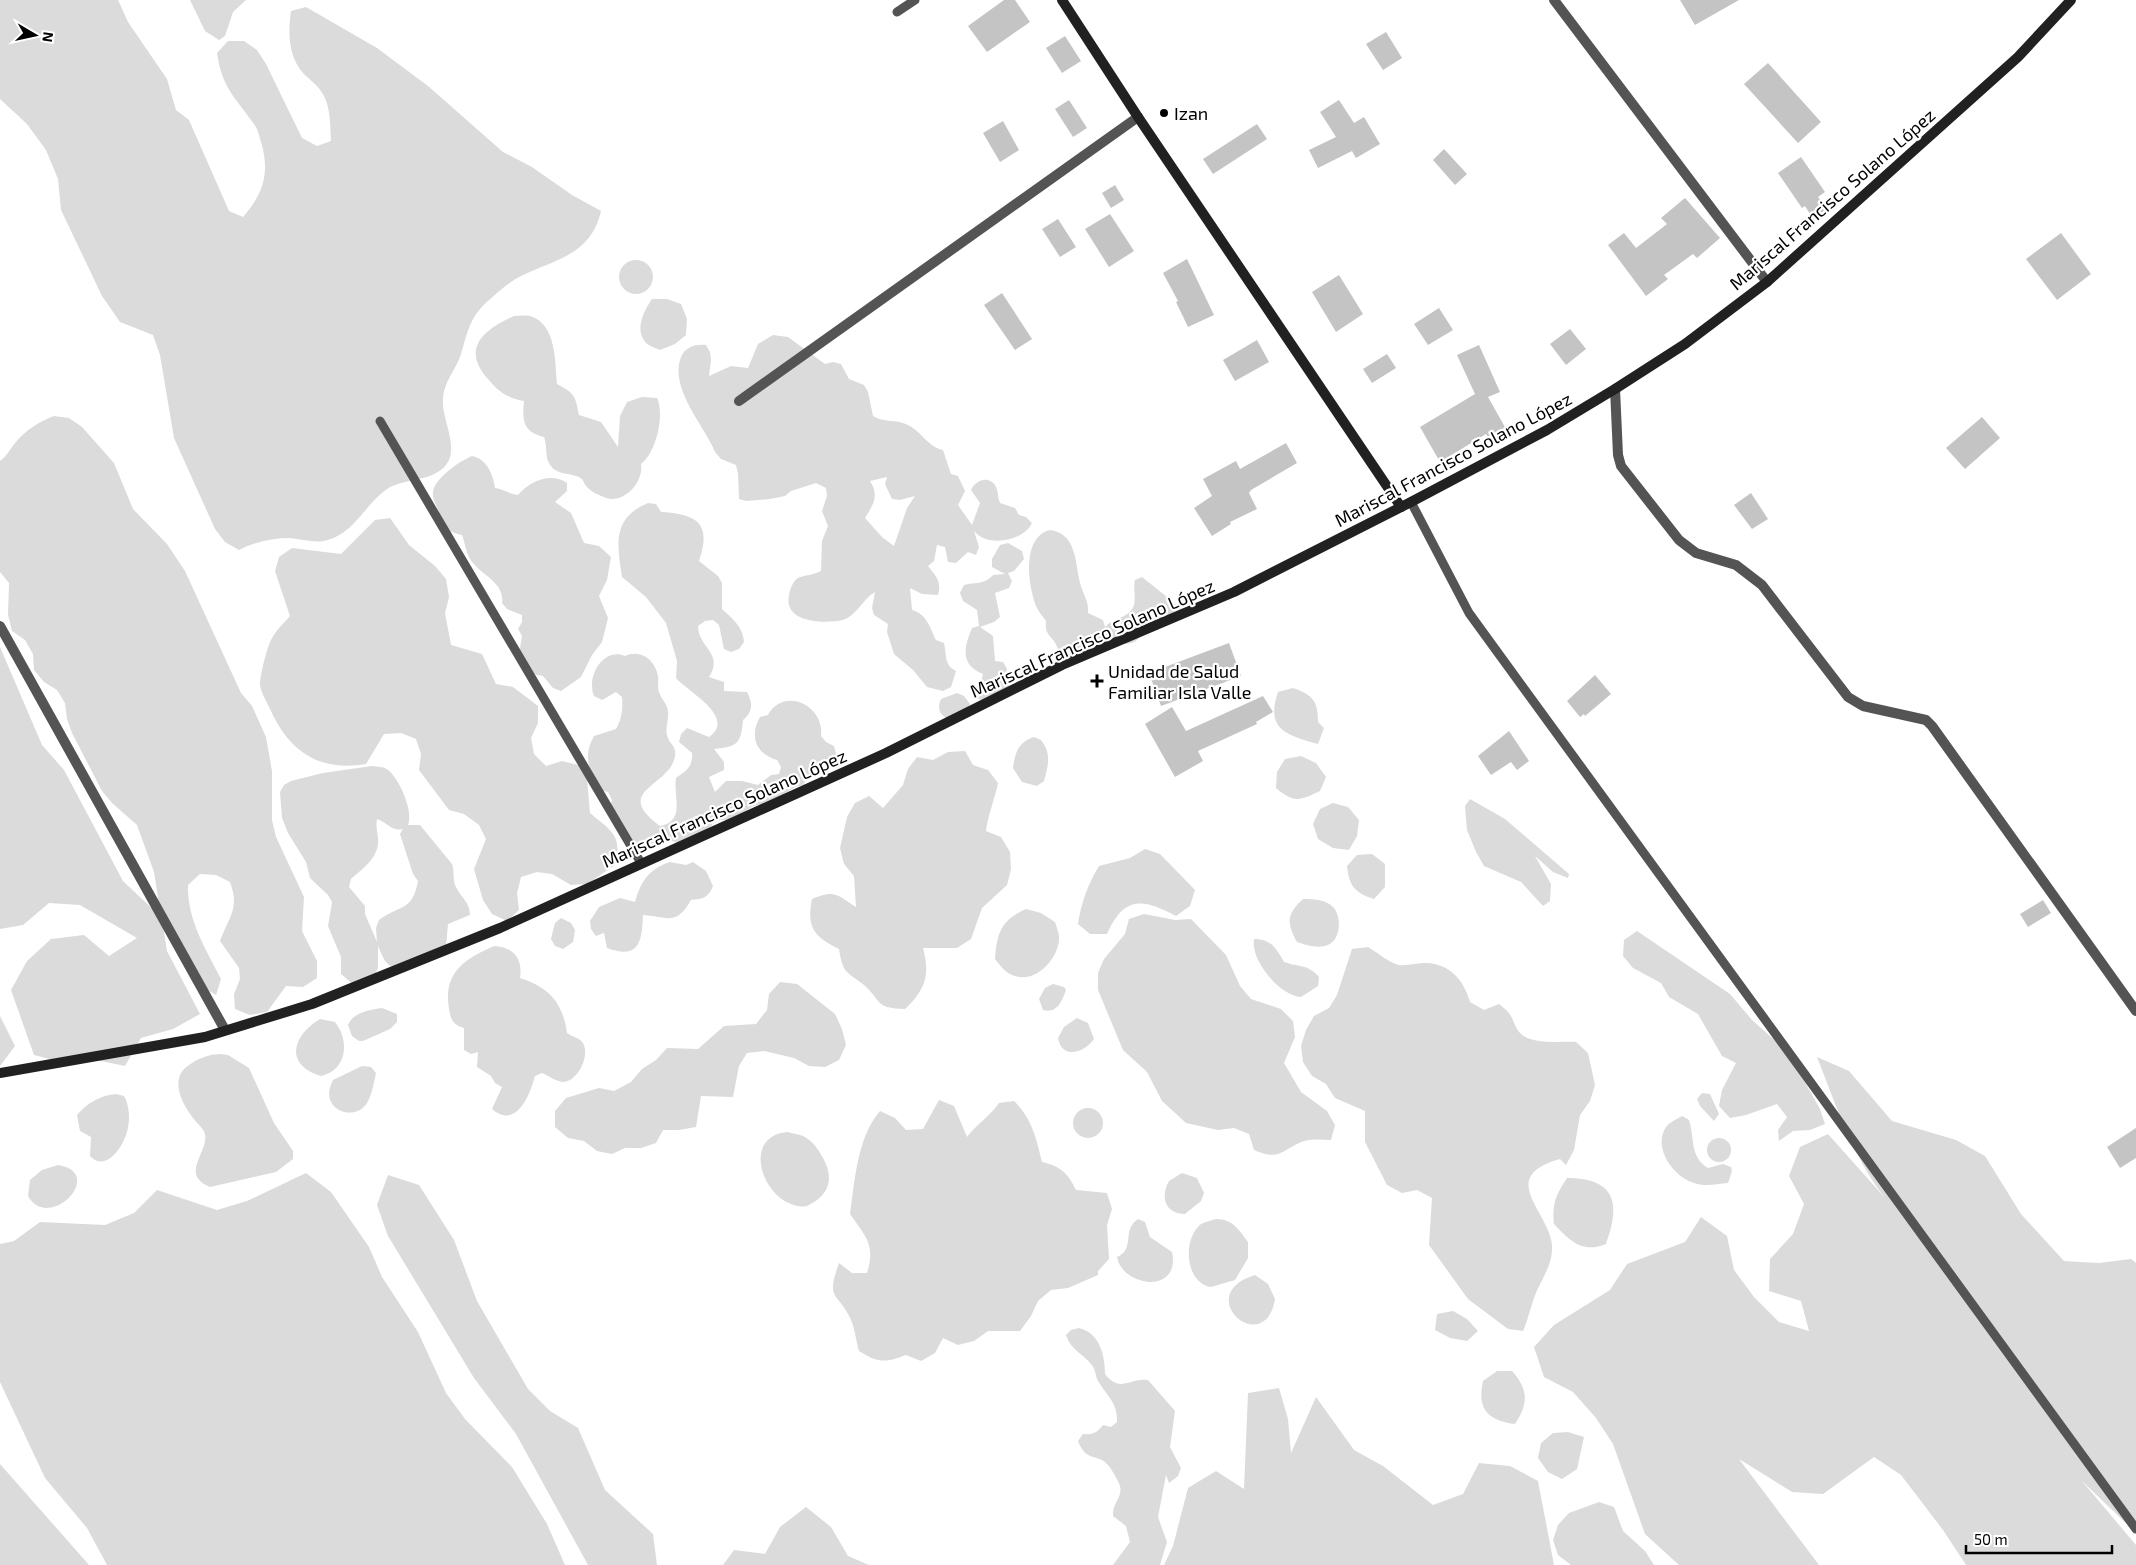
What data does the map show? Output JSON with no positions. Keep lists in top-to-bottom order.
{
  "streets": {
    "street": ["Mariscal Francisco Solano López"]
  },
  "places": {
    "other": ["Izan"],
    "health": ["Unidad de Salud Familiar Isla Valle"]
  },
  "scale_bar": "50 m",
  "north": "right"
}
